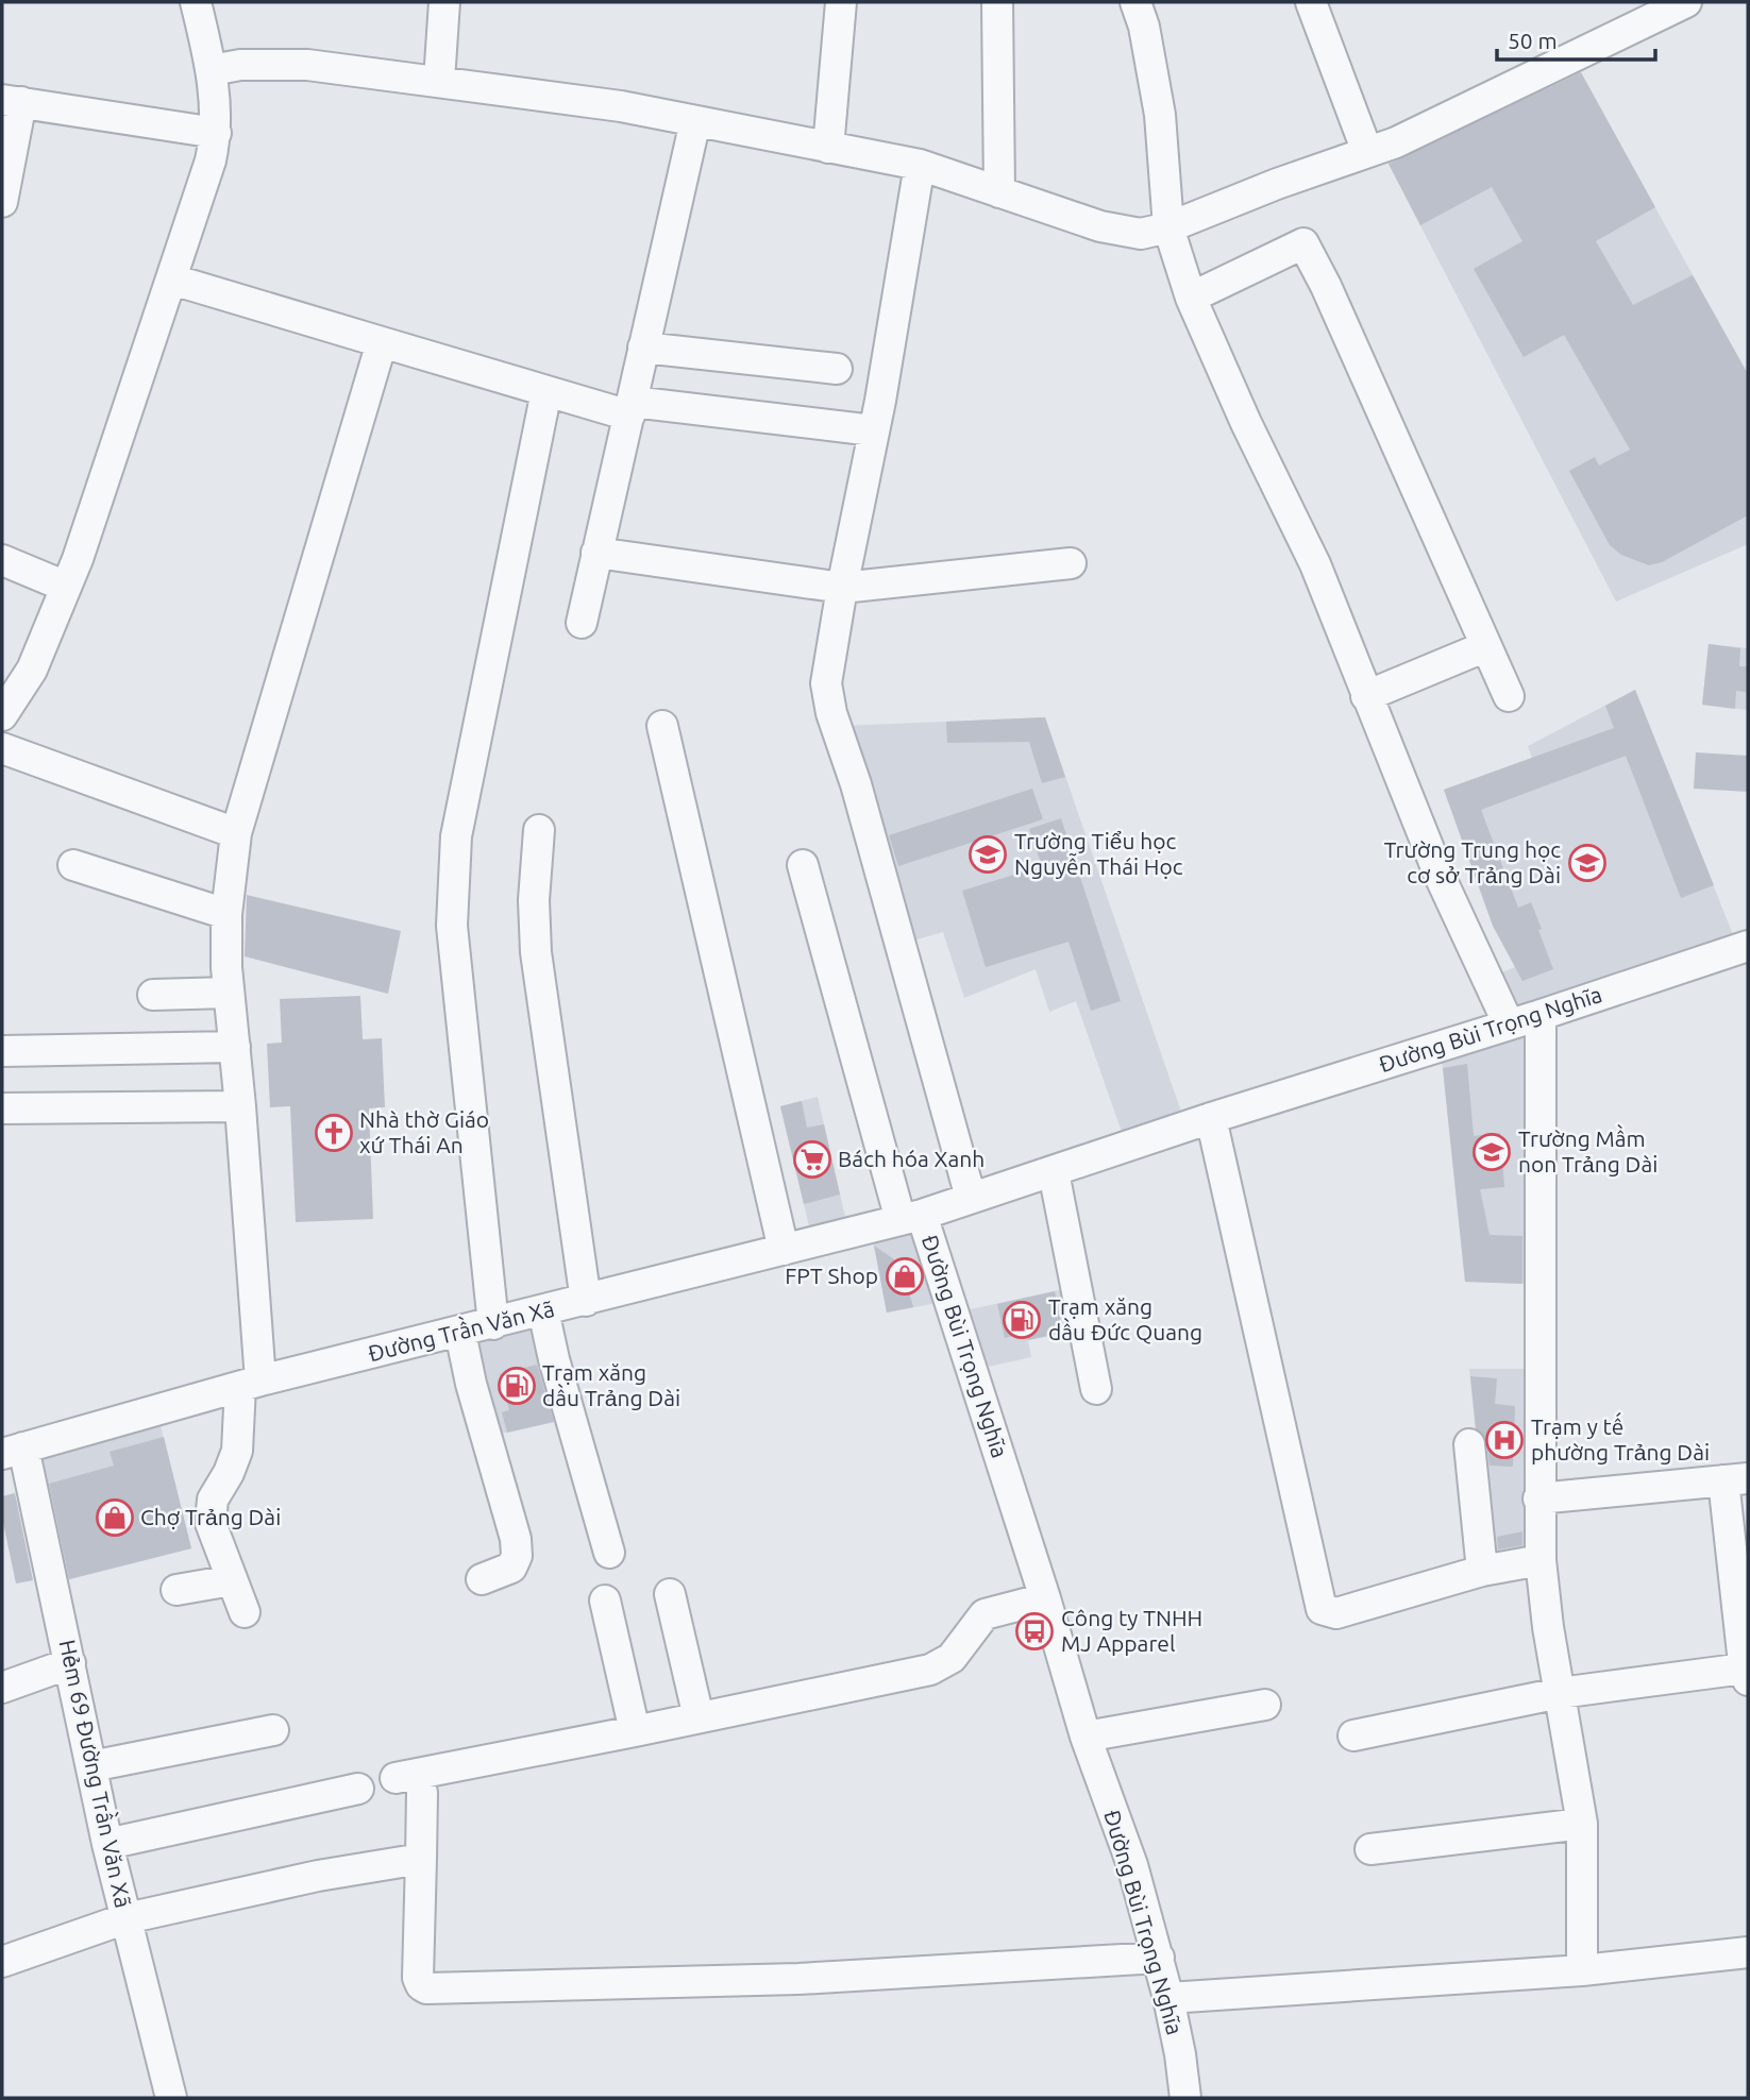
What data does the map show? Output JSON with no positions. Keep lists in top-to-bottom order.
{
  "streets": {
    "street": ["Đường Bùi Trọng Nghĩa", "Đường Trần Văn Xã", "Hẻm 69 Đường Trần Văn Xã"]
  },
  "crossings": [
    ["Đường Bùi Trọng Nghĩa", "Đường Trần Văn Xã"],
    ["Đường Trần Văn Xã", "Hẻm 69 Đường Trần Văn Xã"]
  ],
  "places": {
    "school or university": ["Trường Tiểu học Nguyễn Thái Học", "Trường Trung học cơ sở Trảng Dài", "Trường Mầm non Trảng Dài"],
    "church": ["Nhà thờ Giáo xứ Thái An"],
    "supermarket": ["Bách hóa Xanh"],
    "shop": ["FPT Shop", "Chợ Trảng Dài"],
    "fuel station": ["Trạm xăng dầu Đức Quang", "Trạm xăng dầu Trảng Dài"],
    "hospital": ["Trạm y tế phường Trảng Dài"],
    "bus stop": ["Công ty TNHH MJ Apparel"]
  },
  "scale_bar": "50 m"
}
